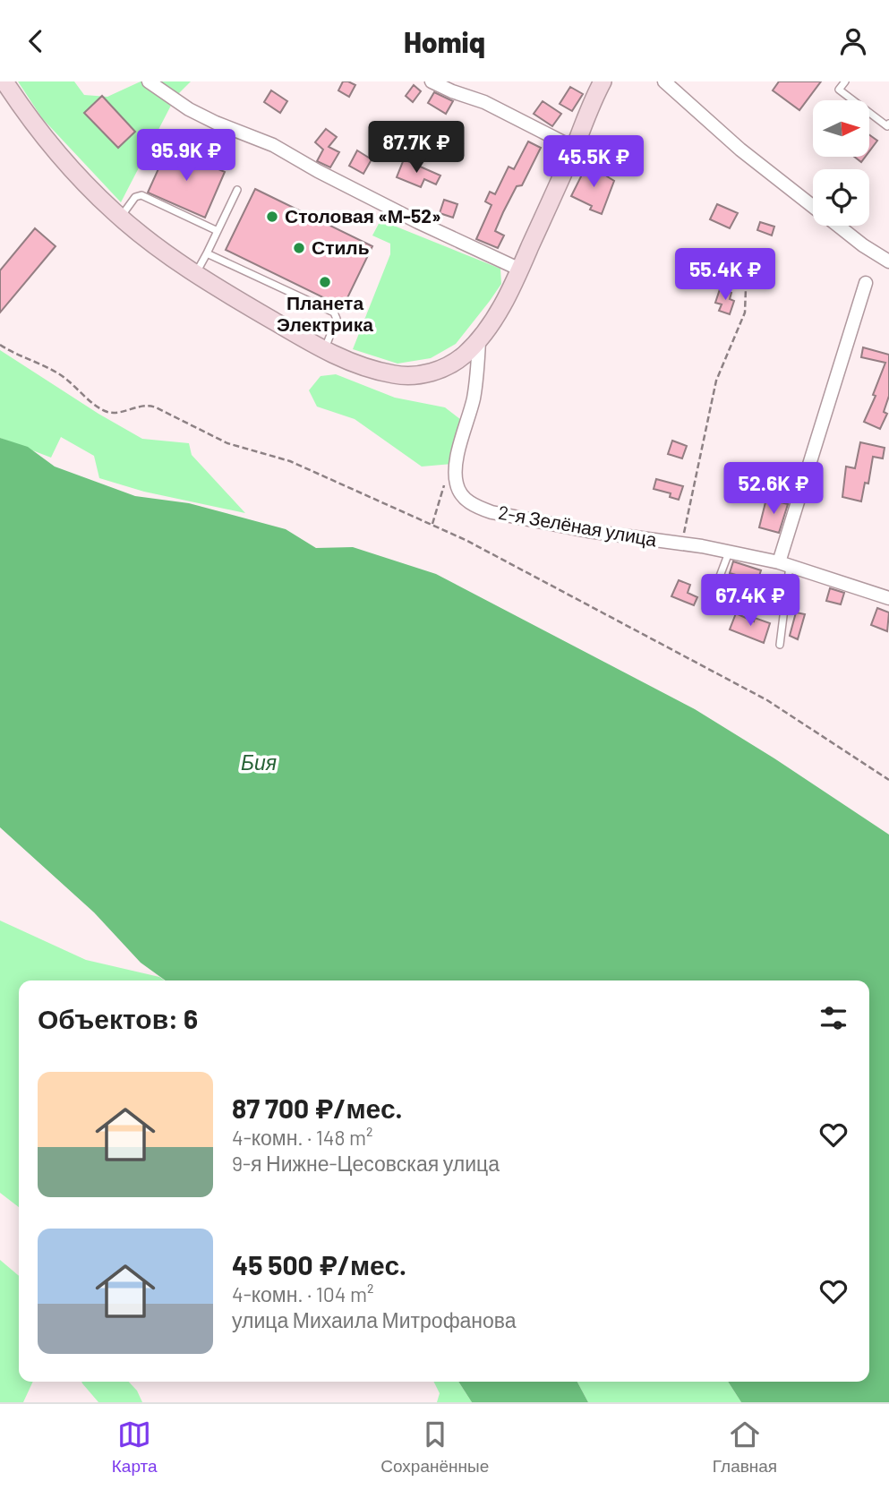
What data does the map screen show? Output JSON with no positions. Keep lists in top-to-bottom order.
{
  "streets": {
    "street": ["2-я Зелёная улица"]
  },
  "water": ["Бия"],
  "places": ["Столовая «М-52»", "Стиль", "Планета Электрика"],
  "north": "right",
  "page": {
    "header": "Homiq",
    "price": [
      "87.7K ₽",
      "95.9K ₽",
      "45.5K ₽",
      "55.4K ₽",
      "52.6K ₽",
      "67.4K ₽"
    ],
    "heading": "Объектов: 6",
    "list": [
      {
        "name": "87 700 ₽/мес.",
        "note": "4-комн. · 148 m² · 9-я Нижне-Цесовская улица"
      },
      {
        "name": "45 500 ₽/мес.",
        "note": "4-комн. · 104 m² · улица Михаила Митрофанова"
      }
    ],
    "tabs": ["Карта", "Сохранённые", "Главная"]
  }
}
